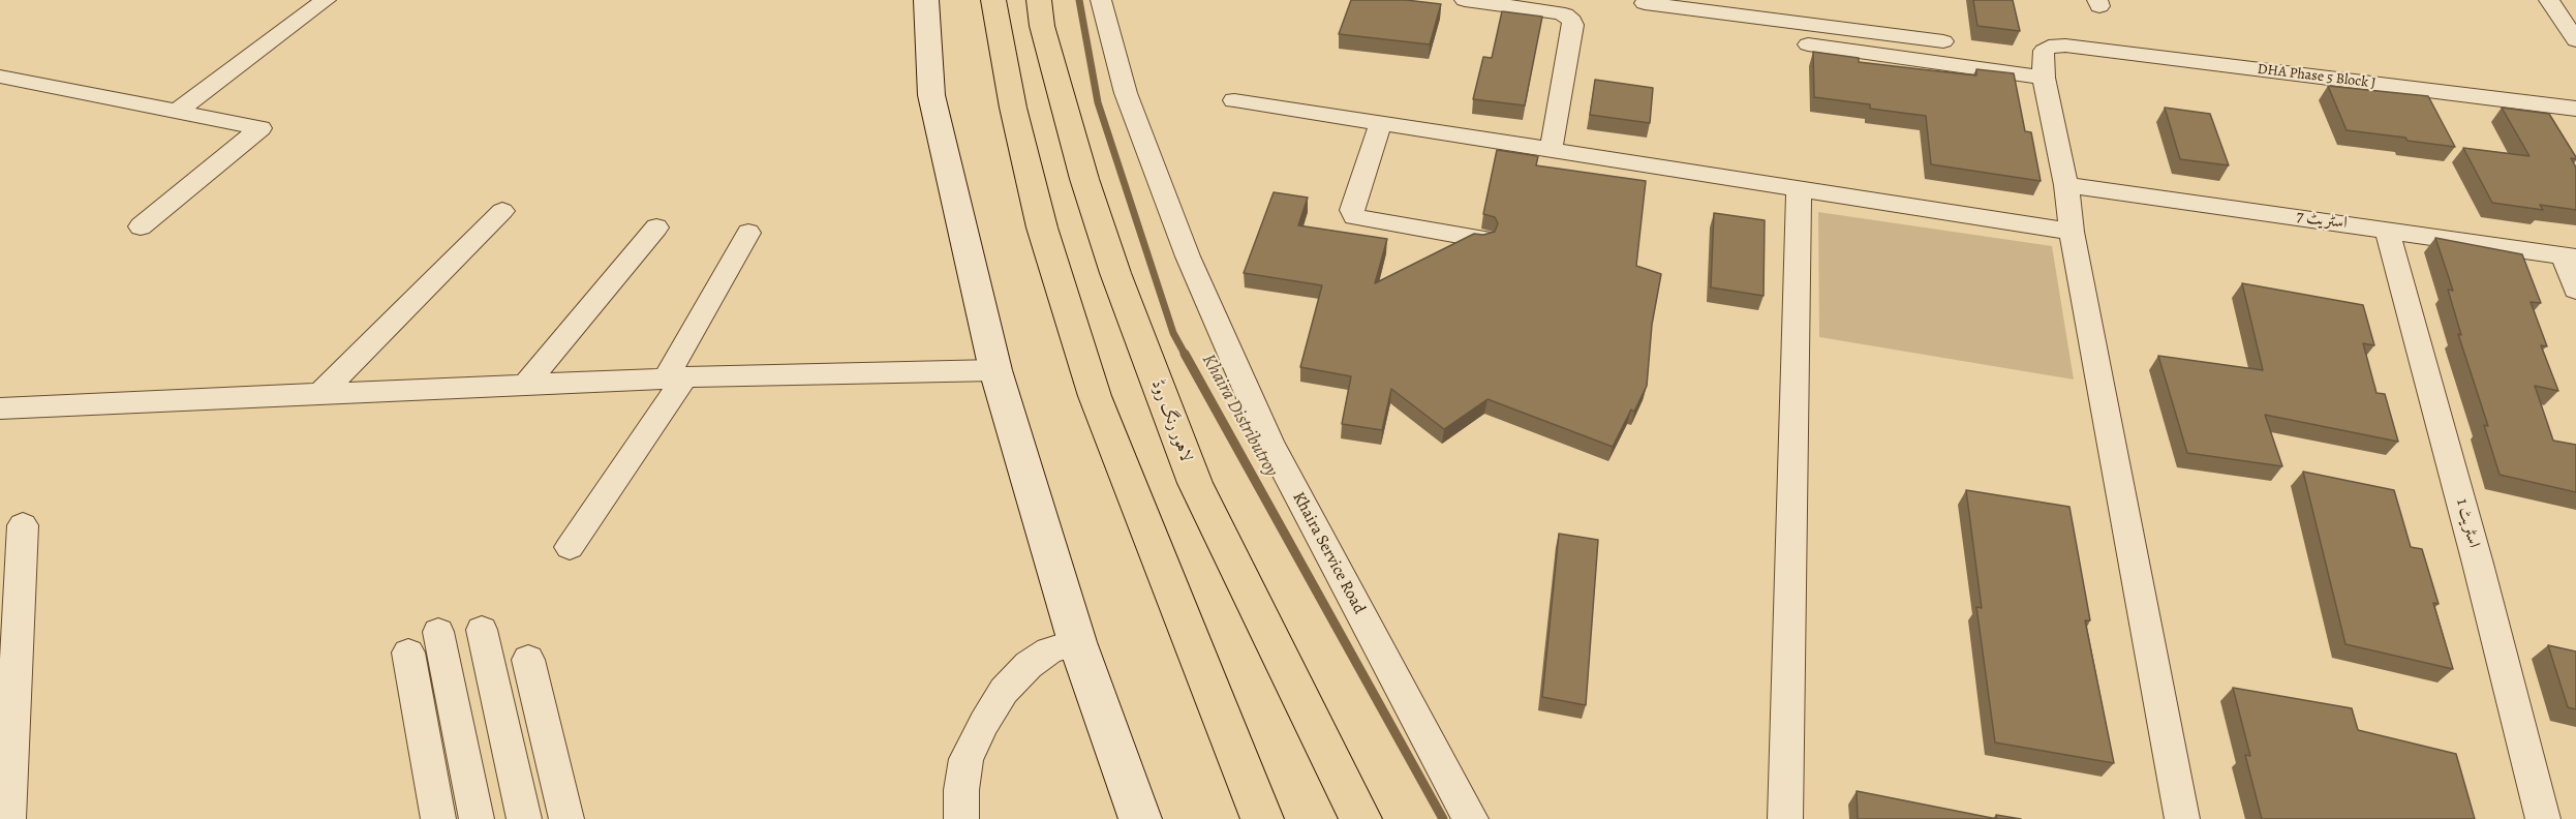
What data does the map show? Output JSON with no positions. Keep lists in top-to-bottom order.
{
  "streets": {
    "highway": ["لاہور رنگ روڈ"],
    "street": [
      "DHA Phase 5 Block J",
      "اسٹریٹ 7",
      "اسٹریٹ 1",
      "Khaira Service Road"
    ]
  },
  "crossings": [
    ["اسٹریٹ 7", "اسٹریٹ 1"]
  ],
  "water": ["Khaira Distributroy"]
}
